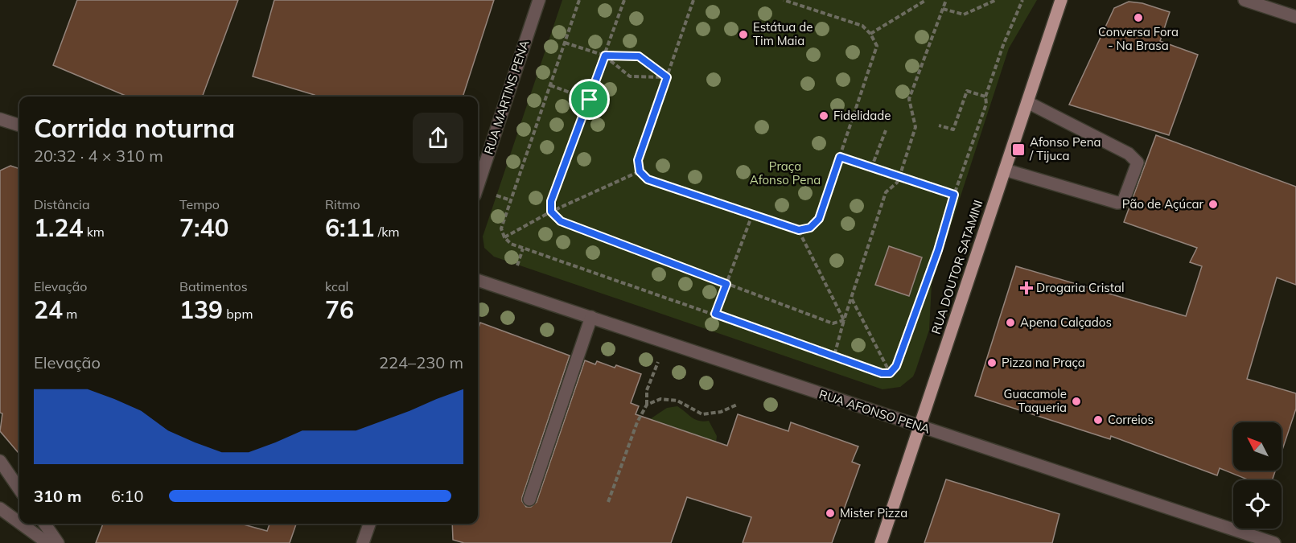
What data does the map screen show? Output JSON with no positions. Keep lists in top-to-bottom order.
{
  "streets": {
    "main road": ["RUA DOUTOR SATAMINI"],
    "street": ["RUA MARTINS PENA", "RUA AFONSO PENA"]
  },
  "crossings": [
    ["RUA DOUTOR SATAMINI", "RUA AFONSO PENA"]
  ],
  "parks": ["Praça Afonso Pena"],
  "places": {
    "other": [
      "Conversa Fora - Na Brasa",
      "Estátua de Tim Maia",
      "Fidelidade",
      "Pão de Açúcar",
      "Apena Calçados",
      "Pizza na Praça",
      "Guacamole Taqueria",
      "Correios",
      "Mister Pizza"
    ],
    "transit": ["Afonso Pena / Tijuca"],
    "health": ["Drogaria Cristal"]
  },
  "north": "top left",
  "page": {
    "heading": ["Corrida noturna", "20:32 · 4 × 310 m"],
    "stats": [
      ["Distância", "1.24 km"],
      ["Tempo", "7:40"],
      ["Ritmo", "6:11 /km"],
      ["Elevação", "24 m"],
      ["Batimentos", "139 bpm"],
      ["kcal", "76"]
    ],
    "chart": ["Elevação", "224–230 m"],
    "list": [
      {
        "name": "310 m",
        "note": "6:10"
      }
    ]
  }
}
